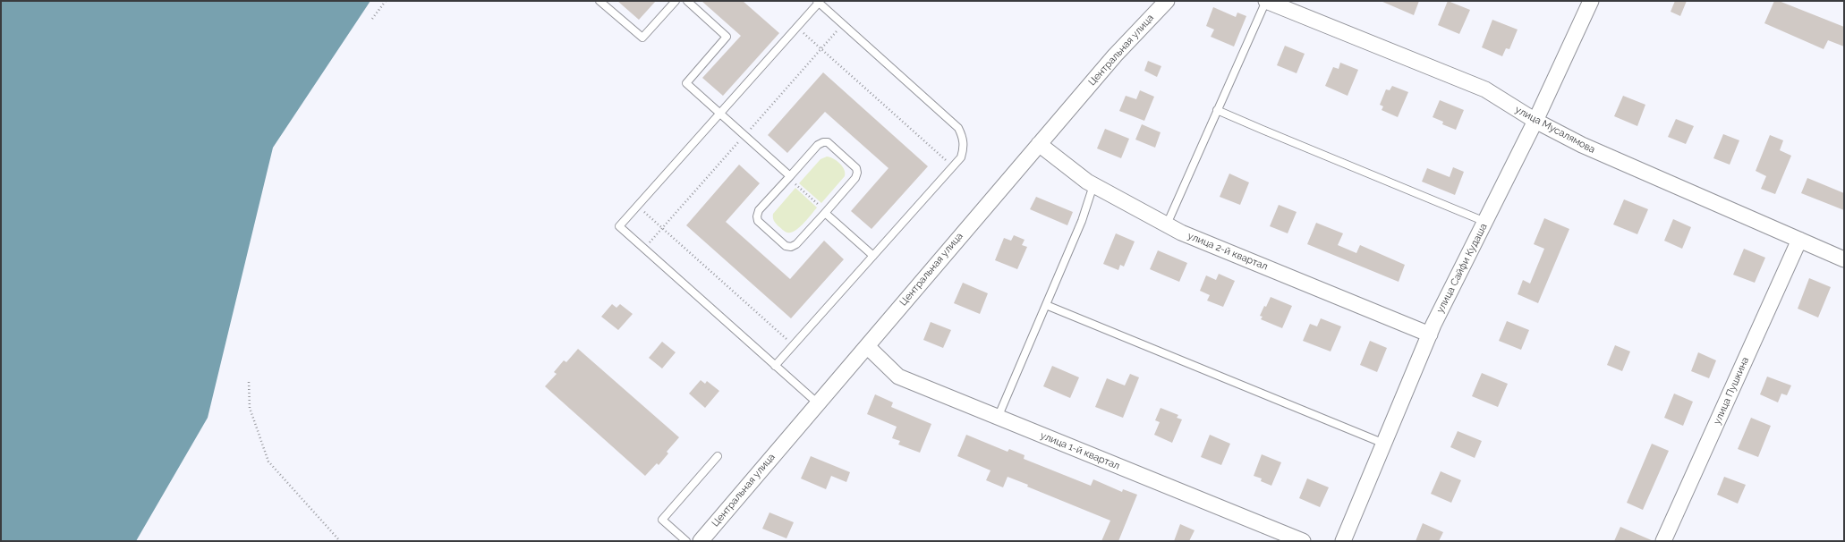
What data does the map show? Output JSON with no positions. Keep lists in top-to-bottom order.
{
  "streets": {
    "street": [
      "Центральная улица",
      "улица Мусалямова",
      "улица 2-й квартал",
      "улица Сайфи Кудаша",
      "улица Пушкина",
      "улица 1-й квартал"
    ]
  },
  "crossings": [
    ["Центральная улица", "улица 2-й квартал"],
    ["Центральная улица", "улица 1-й квартал"],
    ["улица Мусалямова", "улица Сайфи Кудаша"],
    ["улица Мусалямова", "улица Пушкина"],
    ["улица 2-й квартал", "улица Сайфи Кудаша"]
  ]
}
